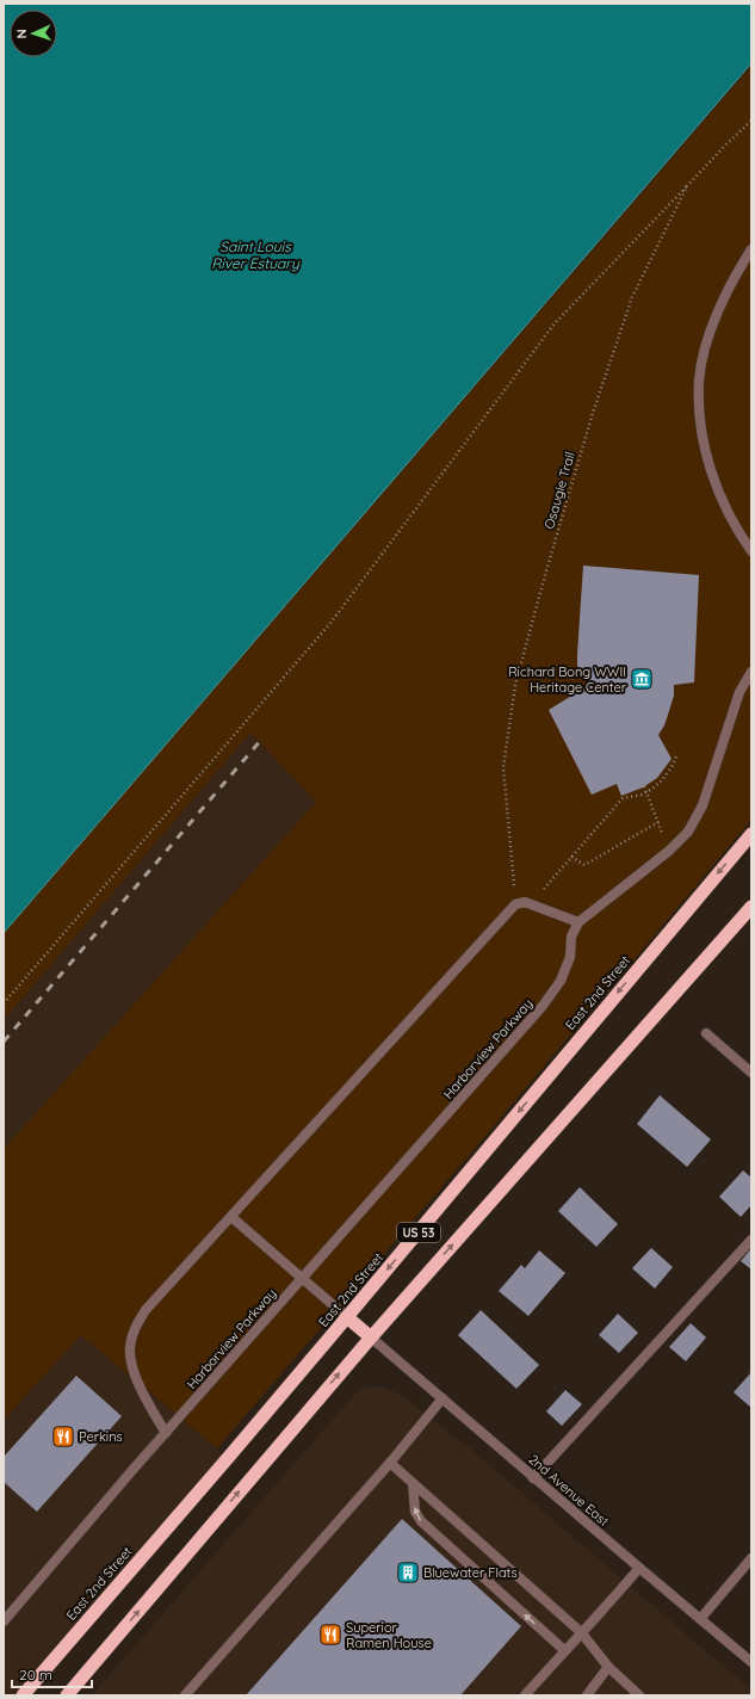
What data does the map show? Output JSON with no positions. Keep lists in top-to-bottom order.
{
  "streets": {
    "highway": ["East 2nd Street", "US 53"],
    "street": ["Harborview Parkway", "2nd Avenue East"],
    "path": ["Osaugie Trail"]
  },
  "crossings": [
    ["US 53", "2nd Avenue East"]
  ],
  "water": ["Saint Louis River Estuary"],
  "places": {
    "museum": ["Richard Bong WWII Heritage Center"],
    "restaurant": ["Perkins", "Superior Ramen House"],
    "building": ["Bluewater Flats"]
  },
  "scale_bar": "20 m",
  "north": "left"
}
